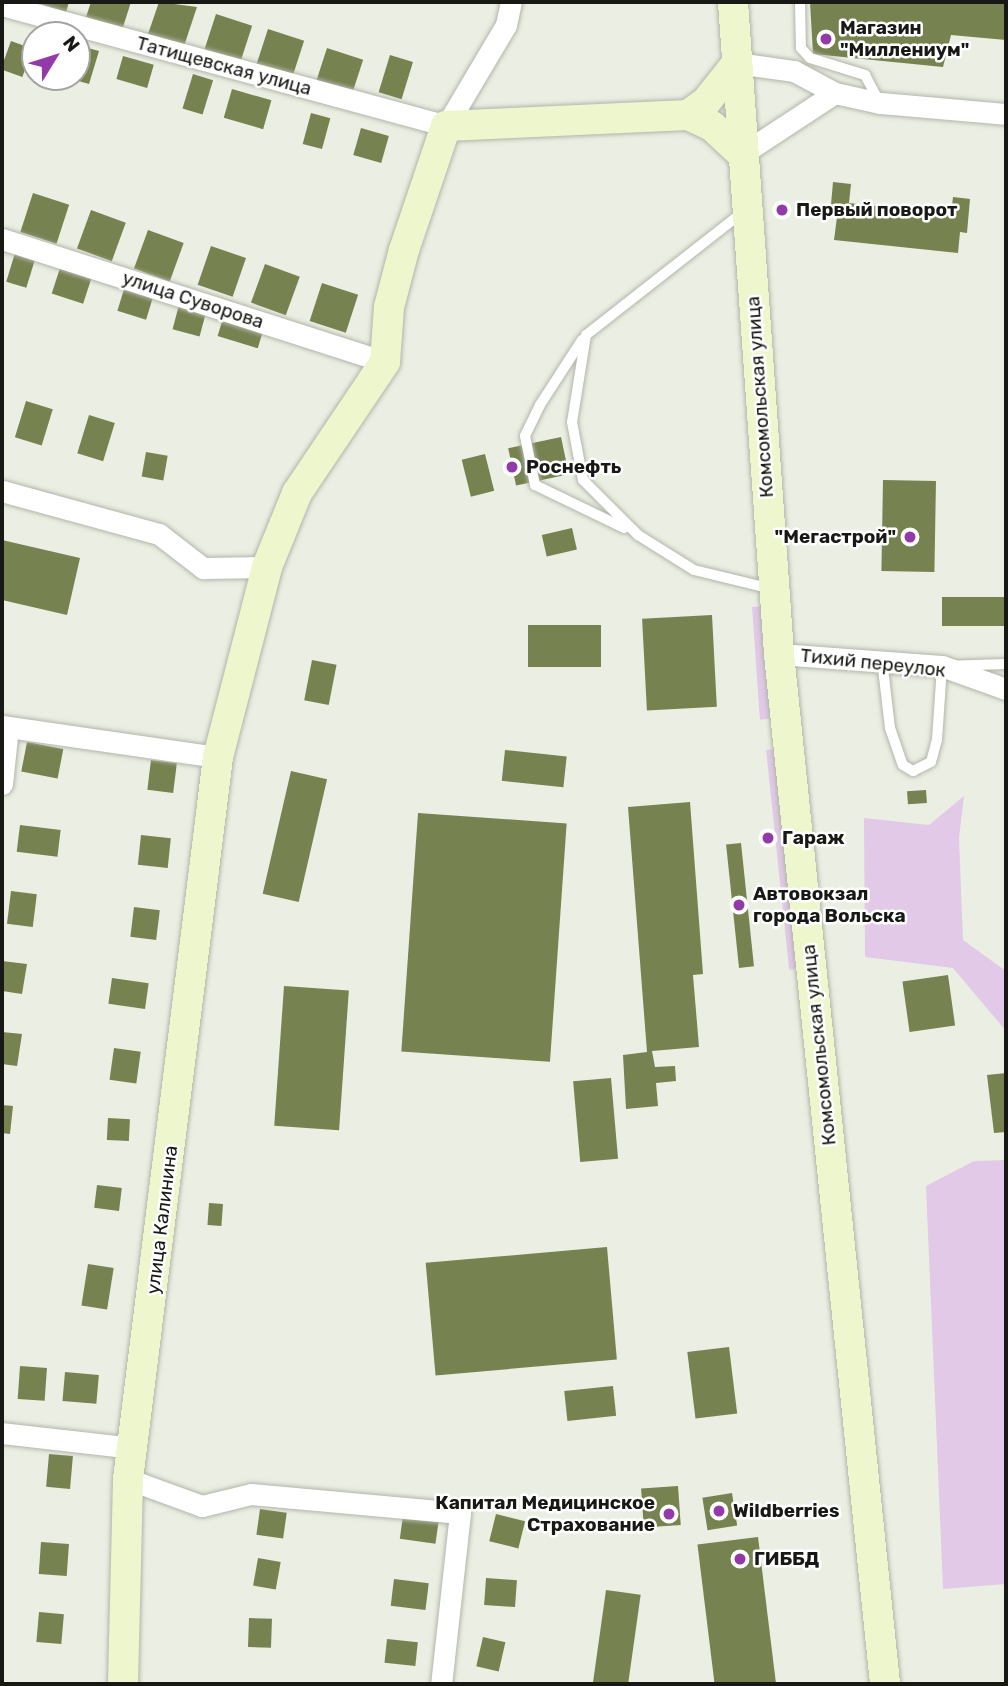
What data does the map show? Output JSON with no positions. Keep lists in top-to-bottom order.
{
  "streets": {
    "street": [
      "Татищевская улица",
      "улица Суворова",
      "Комсомольская улица",
      "Тихий переулок",
      "улица Калинина"
    ]
  },
  "crossings": [
    ["улица Суворова", "улица Калинина"],
    ["Комсомольская улица", "Тихий переулок"]
  ],
  "places": [
    "Магазин \"Миллениум\"",
    "Первый поворот",
    "Роснефть",
    "\"Мегастрой\"",
    "Гараж",
    "Автовокзал города Вольска",
    "Wildberries",
    "Капитал Медицинское Страхование",
    "ГИББД"
  ],
  "north": "top right"
}
